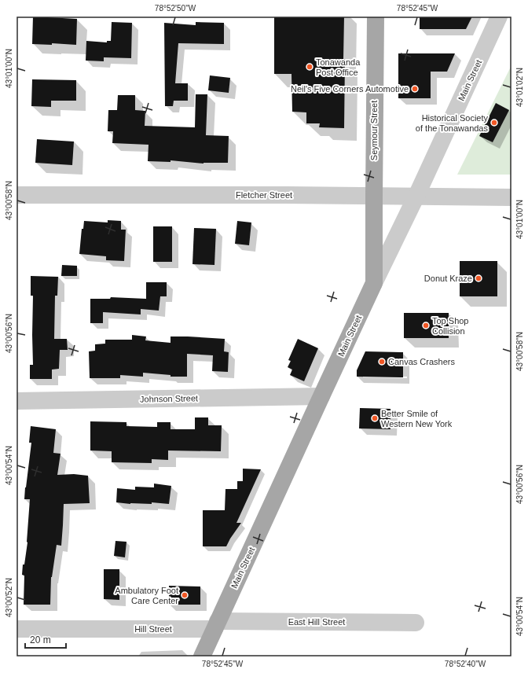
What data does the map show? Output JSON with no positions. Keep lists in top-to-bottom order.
{
  "streets": {
    "main road": ["Main Street", "Seymour Street"],
    "street": [
      "Fletcher Street",
      "Johnson Street",
      "East Hill Street",
      "Hill Street"
    ]
  },
  "crossings": [
    ["Main Street", "Seymour Street"],
    ["Main Street", "Fletcher Street"],
    ["Main Street", "Johnson Street"],
    ["Main Street", "East Hill Street"],
    ["Main Street", "Hill Street"],
    ["Seymour Street", "Fletcher Street"],
    ["East Hill Street", "Hill Street"]
  ],
  "places": [
    "Tonawanda Post Office",
    "Neil's Five Corners Automotive",
    "Historical Society of the Tonawandas",
    "Donut Kraze",
    "Top Shop Collision",
    "Canvas Crashers",
    "Better Smile of Western New York",
    "Ambulatory Foot Care Center"
  ],
  "scale_bar": "20 m",
  "coordinates": [
    "78°52'50\"W",
    "78°52'45\"W",
    "43°01'00\"N",
    "43°01'02\"N",
    "43°00'58\"N",
    "43°00'56\"N",
    "43°00'54\"N",
    "43°00'52\"N",
    "78°52'40\"W"
  ]
}
